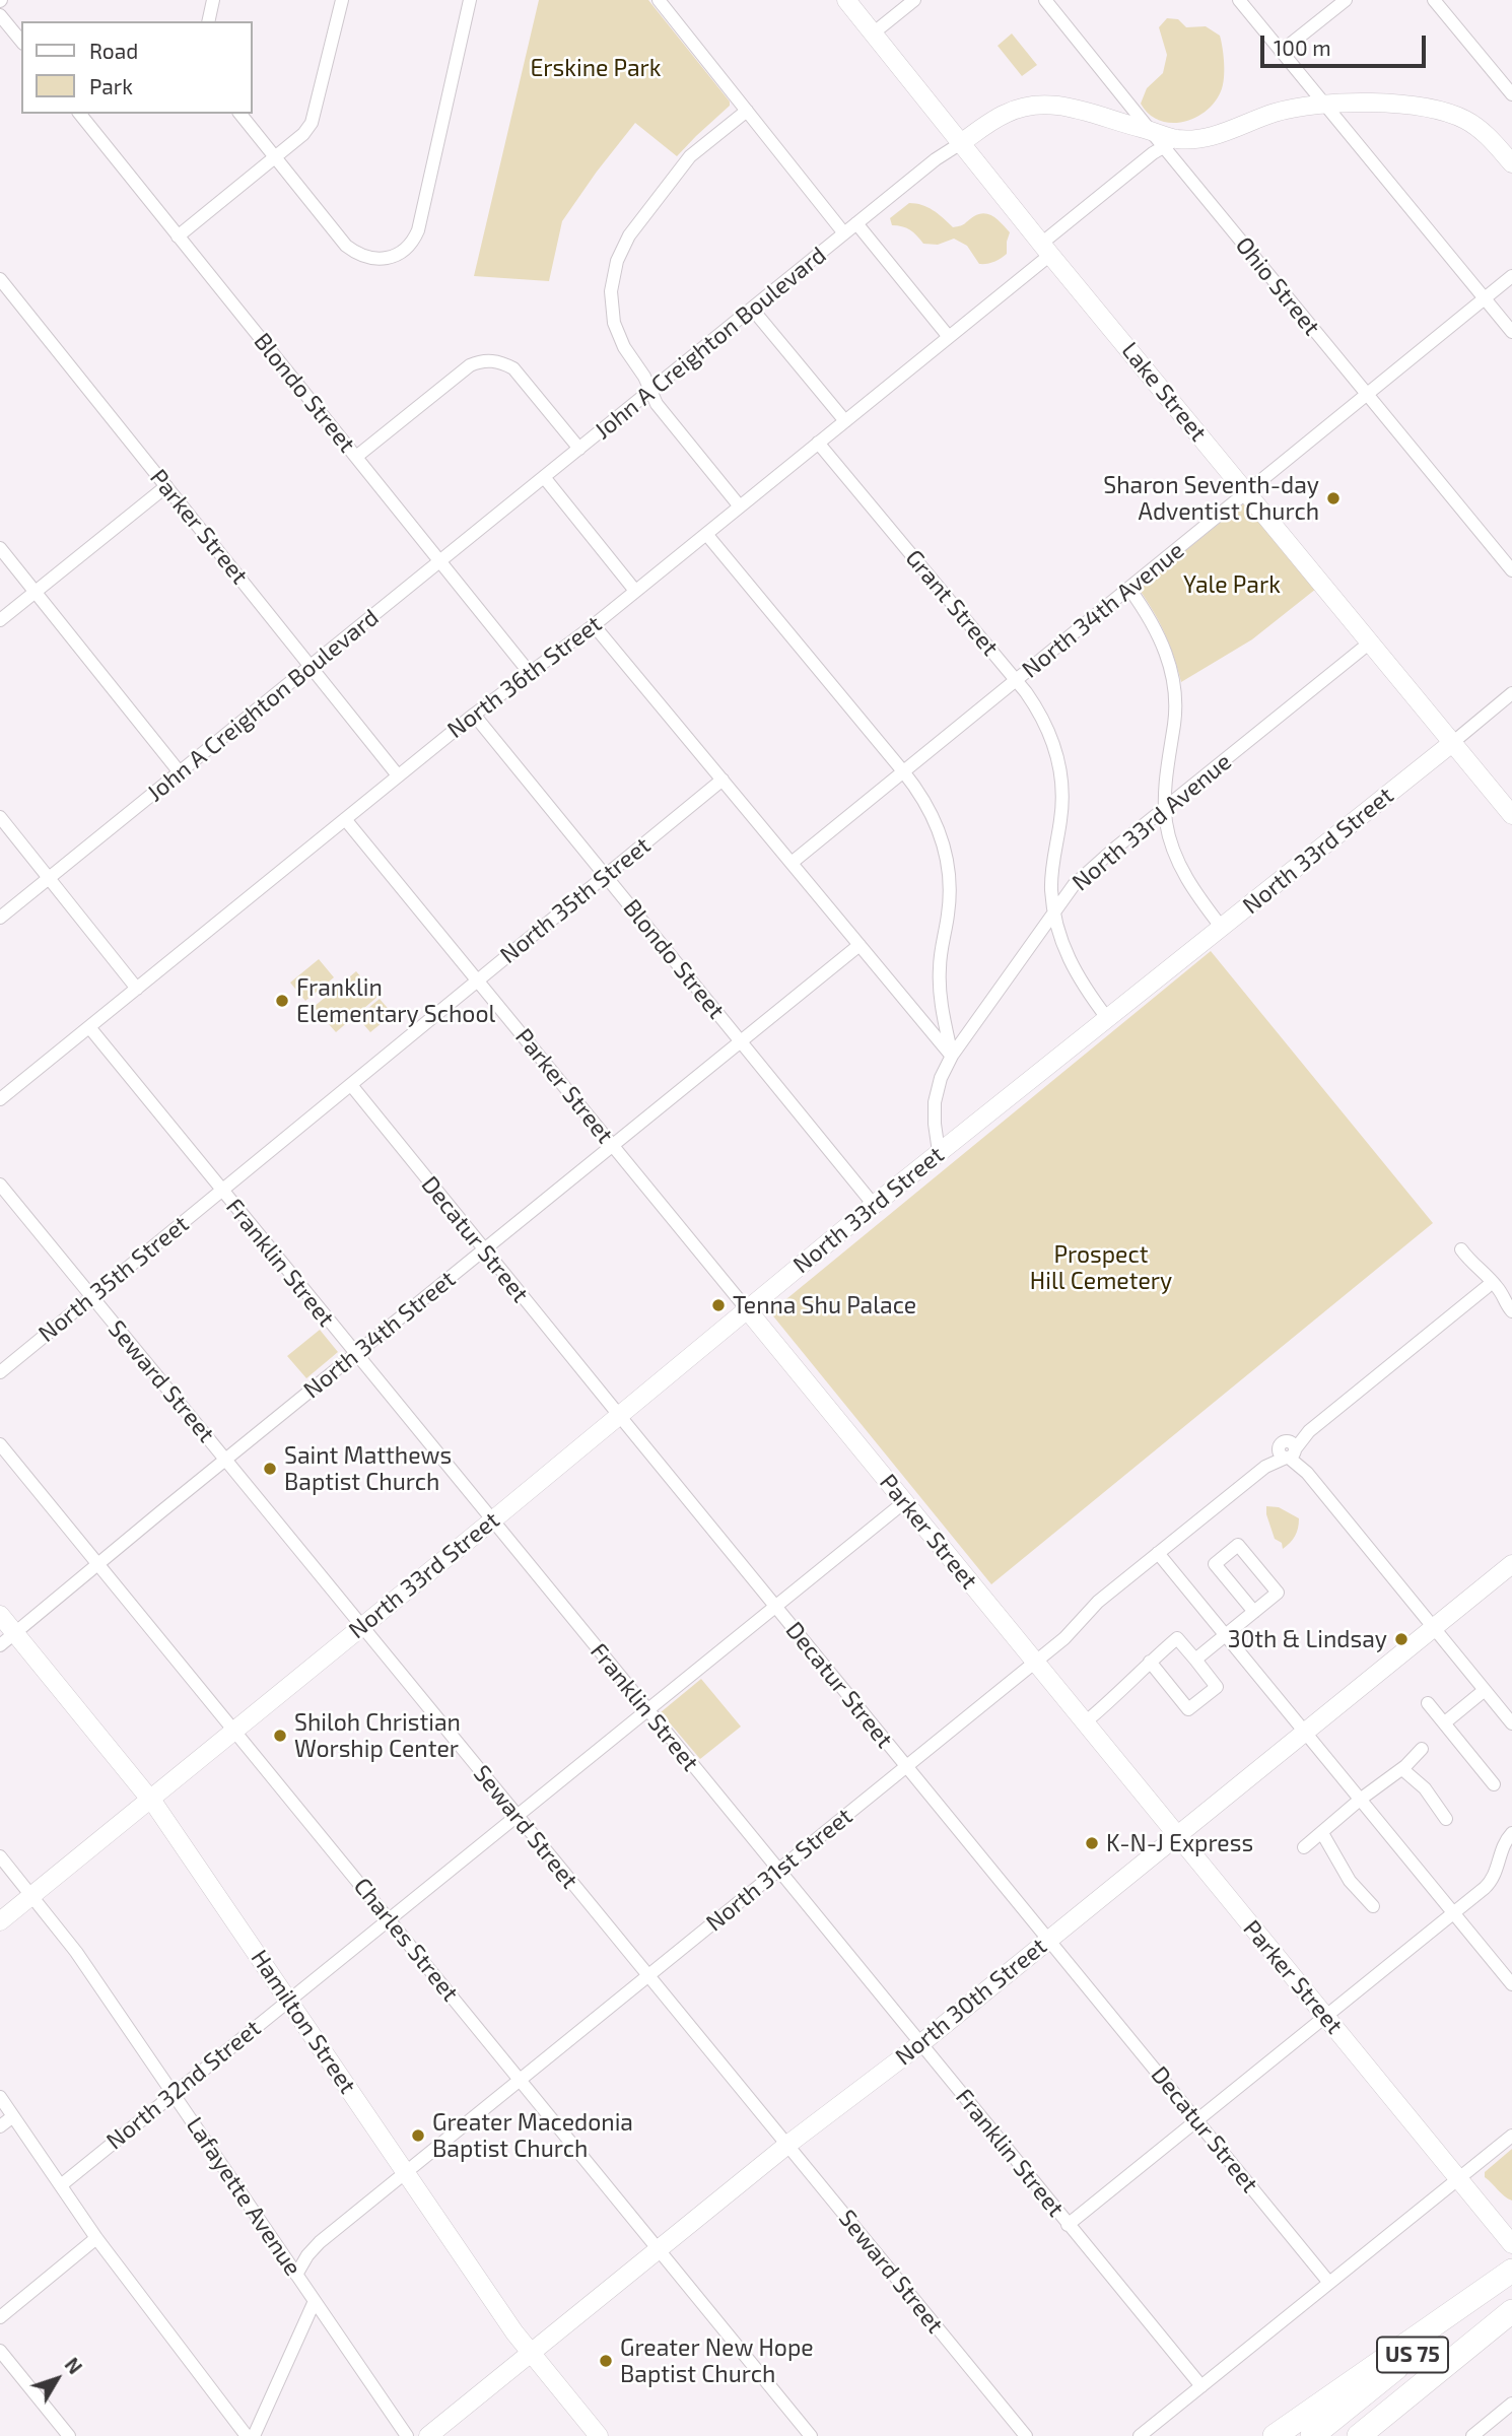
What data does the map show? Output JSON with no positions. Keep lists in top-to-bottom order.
{
  "streets": {
    "highway": ["US 75"],
    "street": [
      "Ohio Street",
      "John A Creighton Boulevard",
      "Lake Street",
      "Blondo Street",
      "Parker Street",
      "Grant Street",
      "North 34th Avenue",
      "North 36th Street",
      "North 33rd Avenue",
      "North 33rd Street",
      "North 35th Street",
      "Decatur Street",
      "Franklin Street",
      "North 34th Street",
      "Seward Street",
      "North 31st Street",
      "Charles Street",
      "North 30th Street",
      "Hamilton Street",
      "North 32nd Street",
      "Lafayette Avenue"
    ]
  },
  "crossings": [
    ["Ohio Street", "John A Creighton Boulevard"],
    ["Ohio Street", "North 34th Avenue"],
    ["Ohio Street", "North 36th Street"],
    ["John A Creighton Boulevard", "Lake Street"],
    ["John A Creighton Boulevard", "Blondo Street"],
    ["John A Creighton Boulevard", "Parker Street"],
    ["John A Creighton Boulevard", "North 36th Street"],
    ["Lake Street", "North 34th Avenue"],
    ["Lake Street", "North 36th Street"],
    ["Lake Street", "North 33rd Avenue"],
    ["Lake Street", "North 33rd Street"],
    ["Blondo Street", "North 36th Street"],
    ["Blondo Street", "North 33rd Street"],
    ["Blondo Street", "North 35th Street"],
    ["Blondo Street", "North 34th Street"],
    ["Parker Street", "North 36th Street"],
    ["Parker Street", "North 33rd Street"],
    ["Parker Street", "North 35th Street"],
    ["Parker Street", "North 34th Street"],
    ["Parker Street", "North 31st Street"],
    ["Parker Street", "North 30th Street"],
    ["Parker Street", "North 32nd Street"],
    ["Grant Street", "North 34th Avenue"],
    ["Grant Street", "North 36th Street"],
    ["Grant Street", "North 33rd Avenue"],
    ["Grant Street", "North 33rd Street"],
    ["North 36th Street", "Franklin Street"],
    ["North 33rd Avenue", "North 33rd Street"],
    ["North 33rd Street", "Decatur Street"],
    ["North 33rd Street", "Franklin Street"],
    ["North 33rd Street", "Seward Street"],
    ["North 33rd Street", "Charles Street"],
    ["North 33rd Street", "Hamilton Street"],
    ["North 33rd Street", "Lafayette Avenue"],
    ["North 35th Street", "Decatur Street"],
    ["North 35th Street", "Franklin Street"],
    ["North 35th Street", "Seward Street"],
    ["Decatur Street", "North 34th Street"],
    ["Decatur Street", "North 31st Street"],
    ["Decatur Street", "North 30th Street"],
    ["Decatur Street", "North 32nd Street"],
    ["Franklin Street", "North 34th Street"],
    ["Franklin Street", "North 31st Street"],
    ["Franklin Street", "North 30th Street"],
    ["Franklin Street", "North 32nd Street"],
    ["North 34th Street", "Seward Street"],
    ["North 34th Street", "Charles Street"],
    ["North 34th Street", "Hamilton Street"],
    ["Seward Street", "North 31st Street"],
    ["Seward Street", "North 30th Street"],
    ["Seward Street", "North 32nd Street"],
    ["North 31st Street", "Charles Street"],
    ["North 31st Street", "Hamilton Street"],
    ["North 31st Street", "Lafayette Avenue"],
    ["Charles Street", "North 30th Street"],
    ["Charles Street", "North 32nd Street"],
    ["North 30th Street", "Hamilton Street"],
    ["Hamilton Street", "North 32nd Street"],
    ["North 32nd Street", "Lafayette Avenue"]
  ],
  "parks": ["Erskine Park", "Yale Park", "Prospect Hill Cemetery"],
  "places": [
    "Sharon Seventh-day Adventist Church",
    "Franklin Elementary School",
    "Tenna Shu Palace",
    "Saint Matthews Baptist Church",
    "30th & Lindsay",
    "Shiloh Christian Worship Center",
    "K-N-J Express",
    "Greater Macedonia Baptist Church",
    "Greater New Hope Baptist Church"
  ],
  "legend": ["Road", "Park"],
  "scale_bar": "100 m",
  "north": "top right"
}
